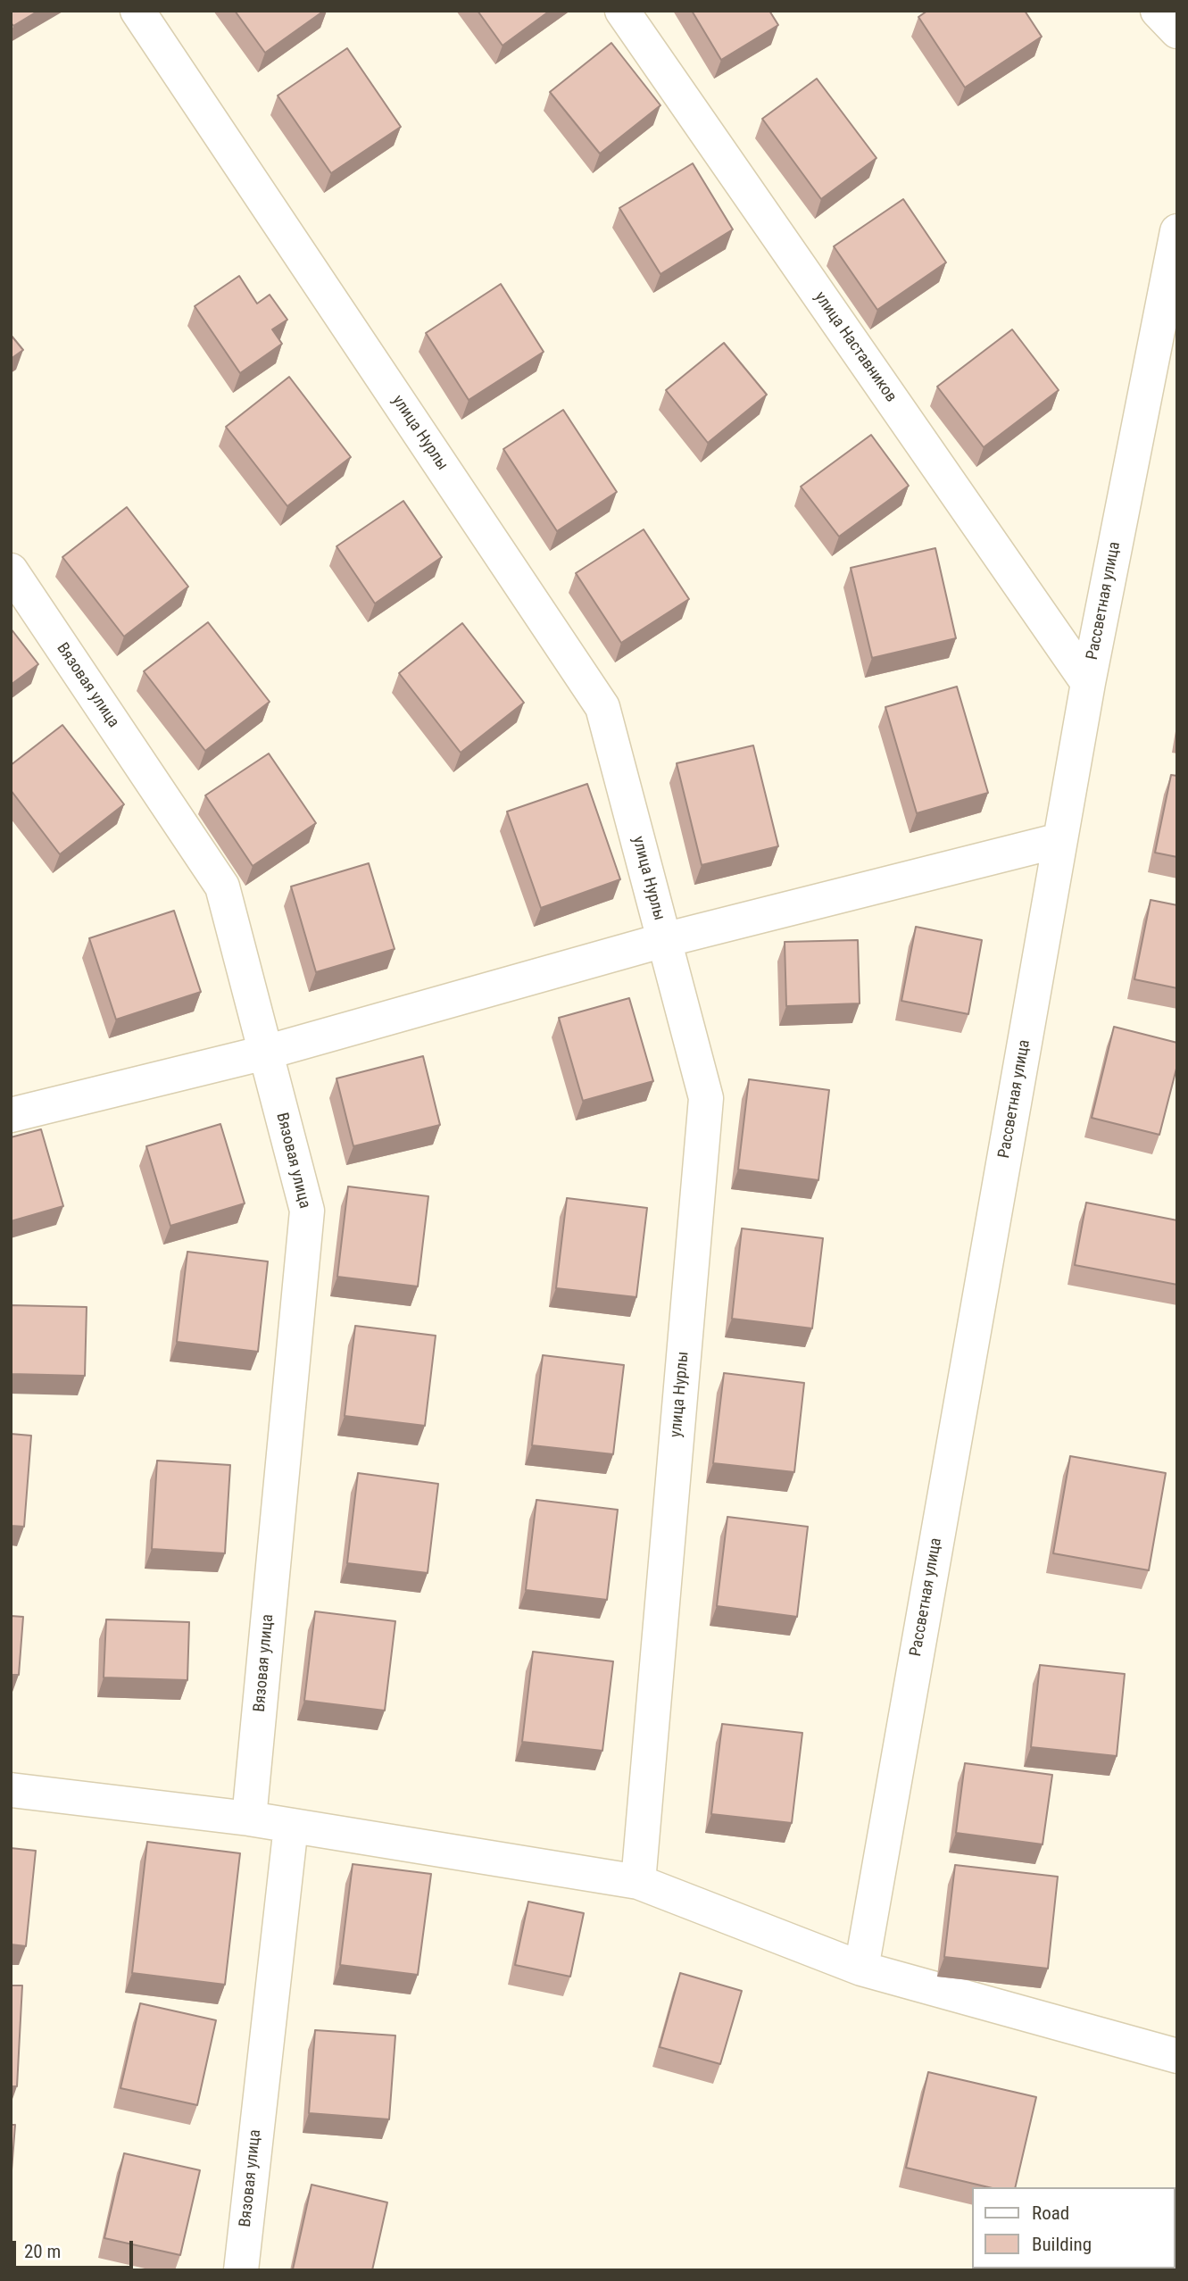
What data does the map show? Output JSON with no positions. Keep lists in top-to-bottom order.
{
  "streets": {
    "street": [
      "улица Наставников",
      "улица Нурлы",
      "Рассветная улица",
      "Вязовая улица"
    ]
  },
  "crossings": [
    ["улица Наставников", "Рассветная улица"]
  ],
  "legend": ["Road", "Building"],
  "scale_bar": "20 m"
}
